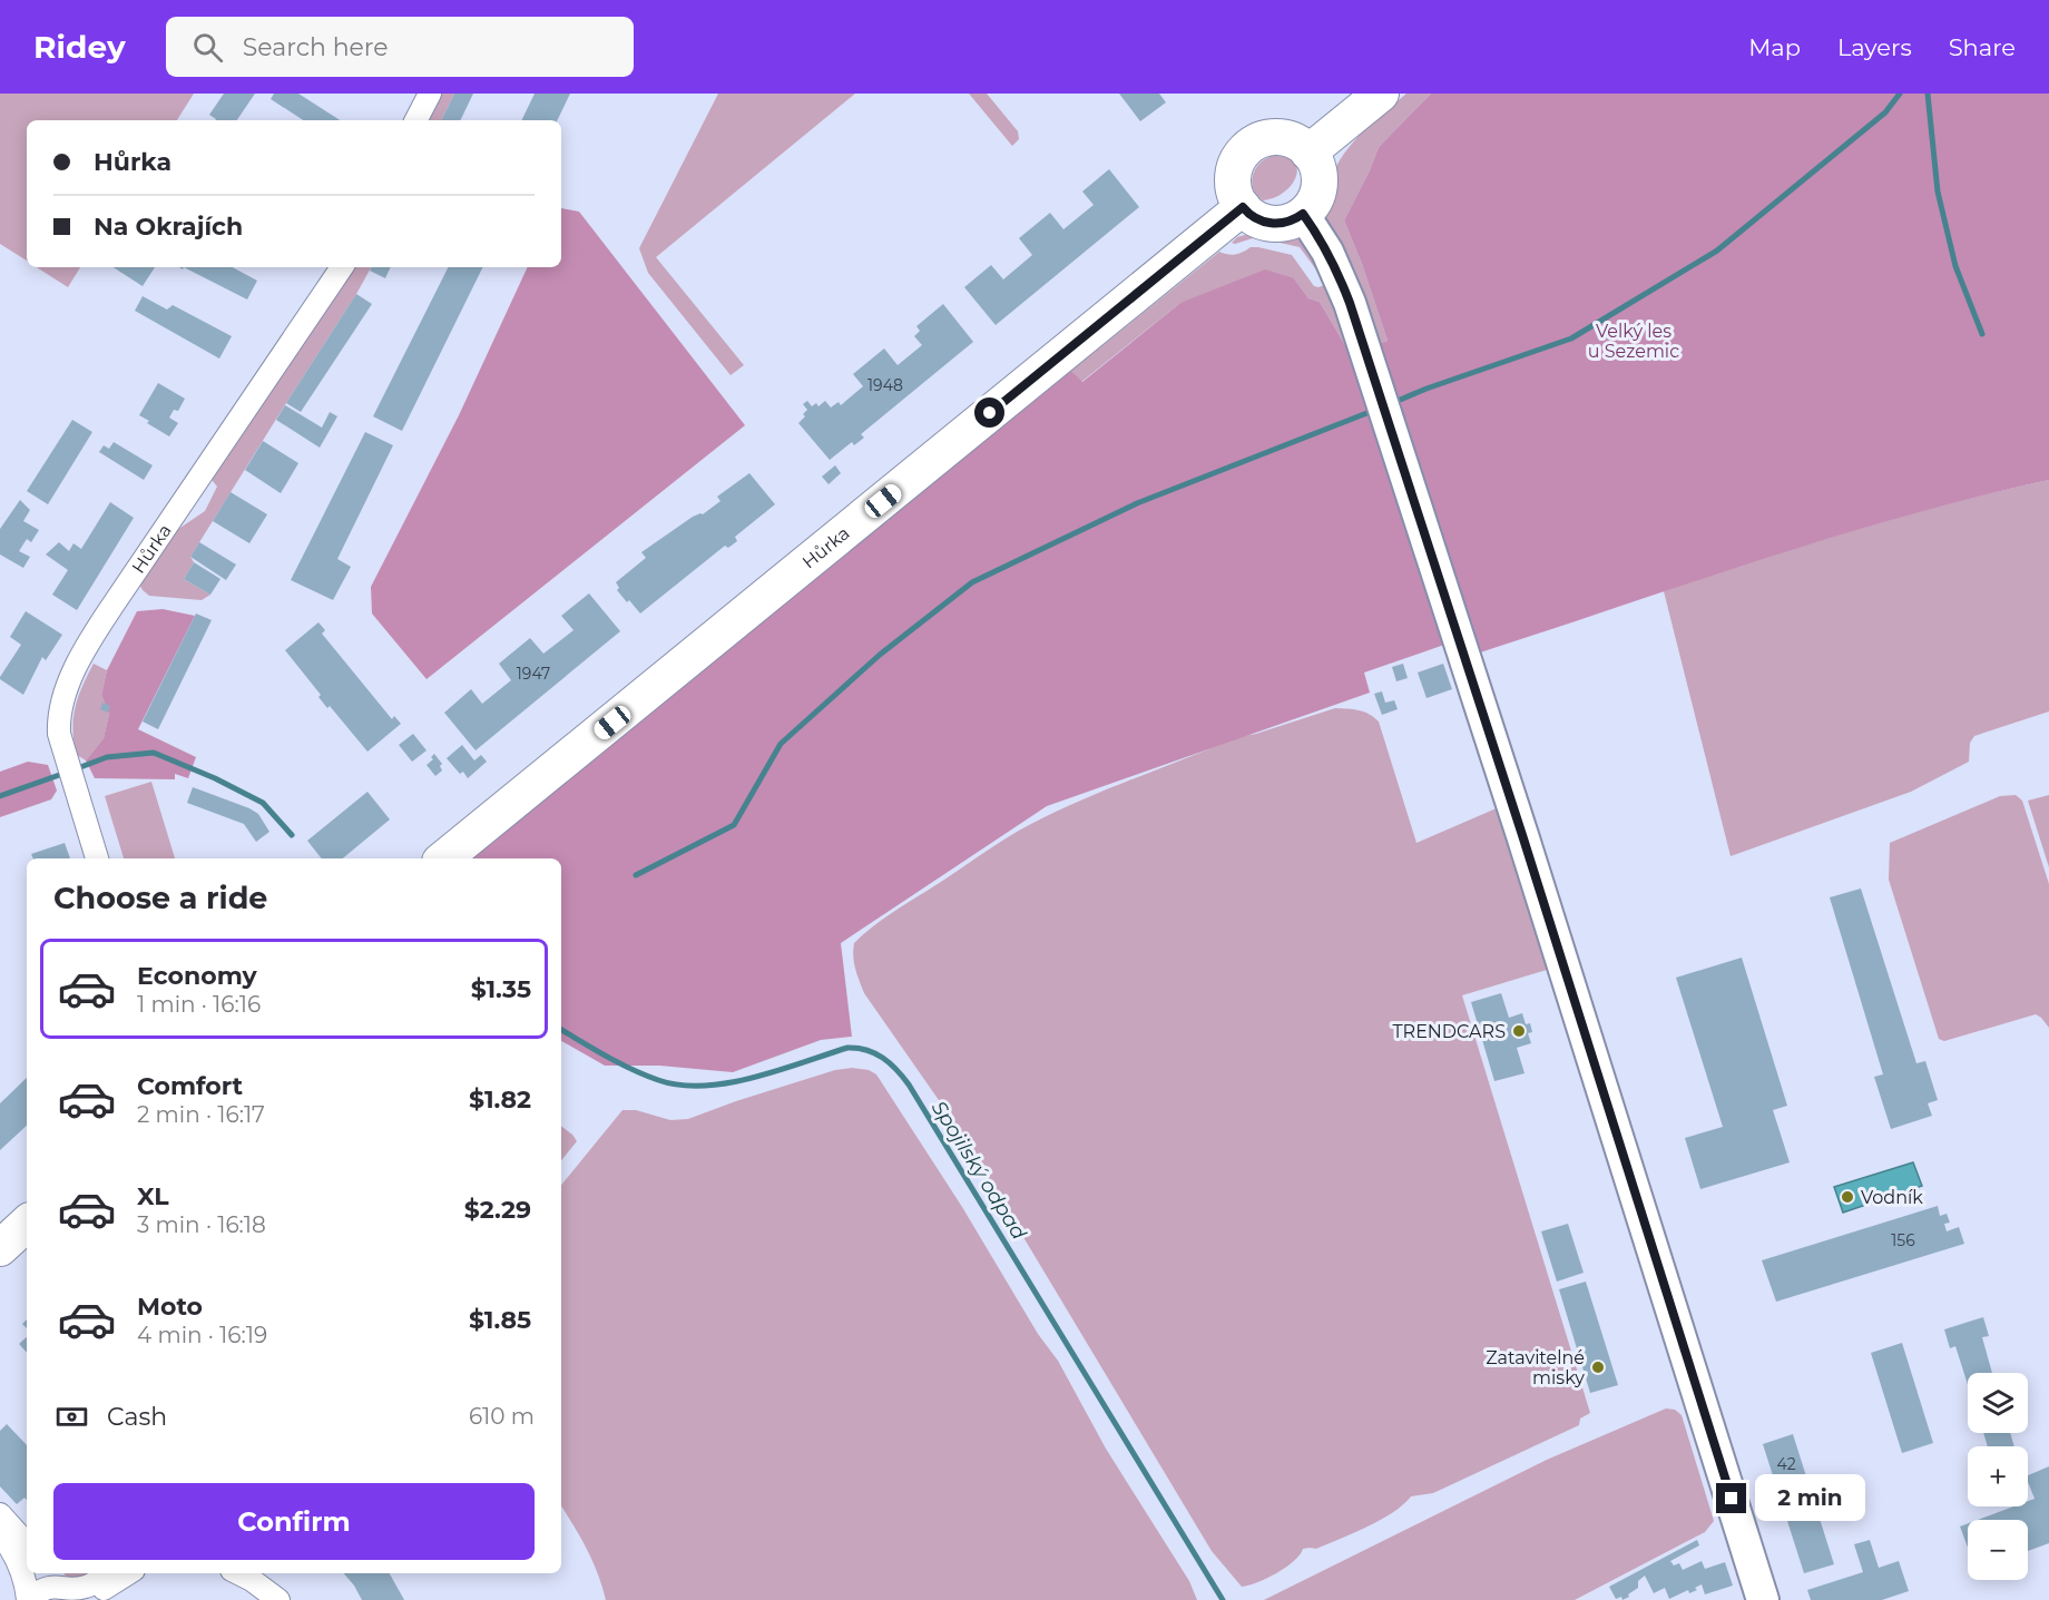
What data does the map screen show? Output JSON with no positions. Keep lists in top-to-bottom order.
{
  "streets": {
    "main road": ["Hůrka"]
  },
  "water": ["Spojilský odpad"],
  "parks": ["Velký les u Sezemic"],
  "places": ["TRENDCARS", "Vodník", "Zatavitelné misky"],
  "house_numbers": [
    "1948",
    "1947",
    "156",
    "42"
  ],
  "page": {
    "header": "Ridey",
    "search": "Search here",
    "nav": ["Map", "Layers", "Share"],
    "banner": ["Hůrka", "Na Okrajích"],
    "heading": "Choose a ride",
    "list": [
      {
        "name": "Economy",
        "note": "1 min · 16:16",
        "value": "$1.35"
      },
      {
        "name": "Comfort",
        "note": "2 min · 16:17",
        "value": "$1.82"
      },
      {
        "name": "XL",
        "note": "3 min · 16:18",
        "value": "$2.29"
      },
      {
        "name": "Moto",
        "note": "4 min · 16:19",
        "value": "$1.85"
      }
    ],
    "map_buttons": ["+", "−"],
    "pay": ["Cash", "610 m"],
    "buttons": "Confirm",
    "bubble": "2 min"
  }
}
